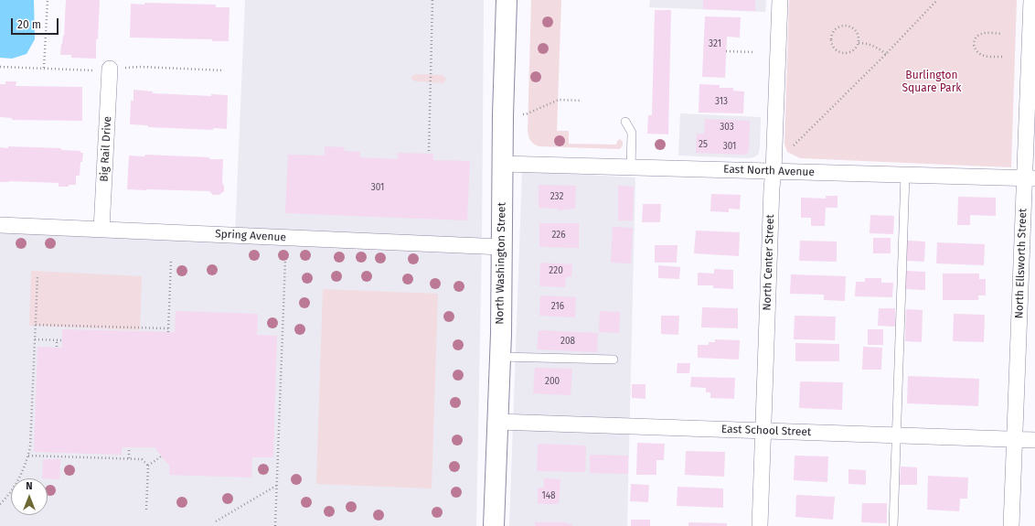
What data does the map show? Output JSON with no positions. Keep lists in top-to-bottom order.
{
  "streets": {
    "main road": ["North Washington Street"],
    "street": [
      "Big Rail Drive",
      "East North Avenue",
      "Spring Avenue",
      "North Center Street",
      "North Ellsworth Street",
      "East School Street"
    ]
  },
  "crossings": [
    ["Big Rail Drive", "Spring Avenue"],
    ["East North Avenue", "North Center Street"],
    ["East North Avenue", "North Washington Street"],
    ["East North Avenue", "North Ellsworth Street"],
    ["Spring Avenue", "North Washington Street"],
    ["North Center Street", "East School Street"],
    ["North Washington Street", "East School Street"],
    ["North Ellsworth Street", "East School Street"]
  ],
  "parks": ["Burlington Square Park"],
  "house_numbers": [
    "321",
    "313",
    "303",
    "25",
    "301",
    "301",
    "232",
    "226",
    "220",
    "216",
    "208",
    "200",
    "148"
  ],
  "scale_bar": "20 m",
  "north": "top"
}
